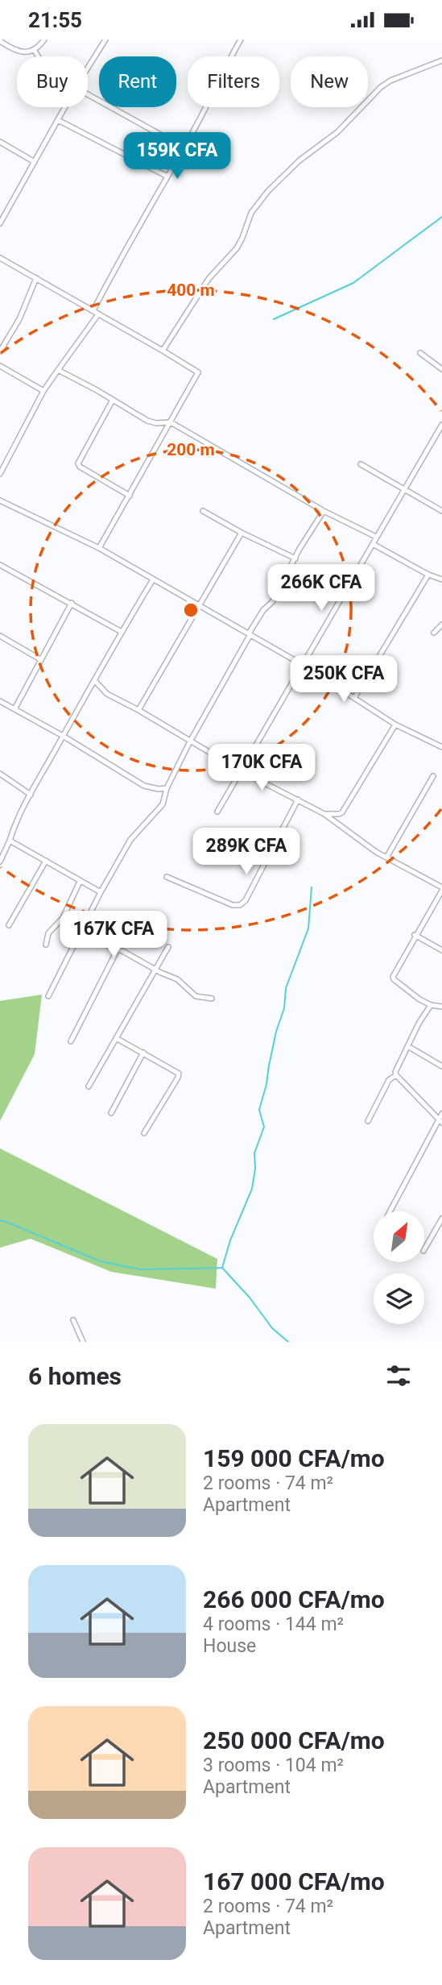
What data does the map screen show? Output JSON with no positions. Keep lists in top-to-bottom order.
{
  "north": "top right",
  "page": {
    "status": "21:55",
    "chip": [
      "Buy",
      "Rent",
      "Filters",
      "New"
    ],
    "price": [
      "159K CFA",
      "266K CFA",
      "250K CFA",
      "170K CFA",
      "289K CFA",
      "167K CFA"
    ],
    "heading": "6 homes",
    "list": [
      {
        "name": "159 000 CFA/mo",
        "note": "2 rooms · 74 m² · Apartment"
      },
      {
        "name": "266 000 CFA/mo",
        "note": "4 rooms · 144 m² · House"
      },
      {
        "name": "250 000 CFA/mo",
        "note": "3 rooms · 104 m² · Apartment"
      },
      {
        "name": "167 000 CFA/mo",
        "note": "2 rooms · 74 m² · Apartment"
      }
    ]
  },
  "rings": ["400 m", "200 m"]
}
